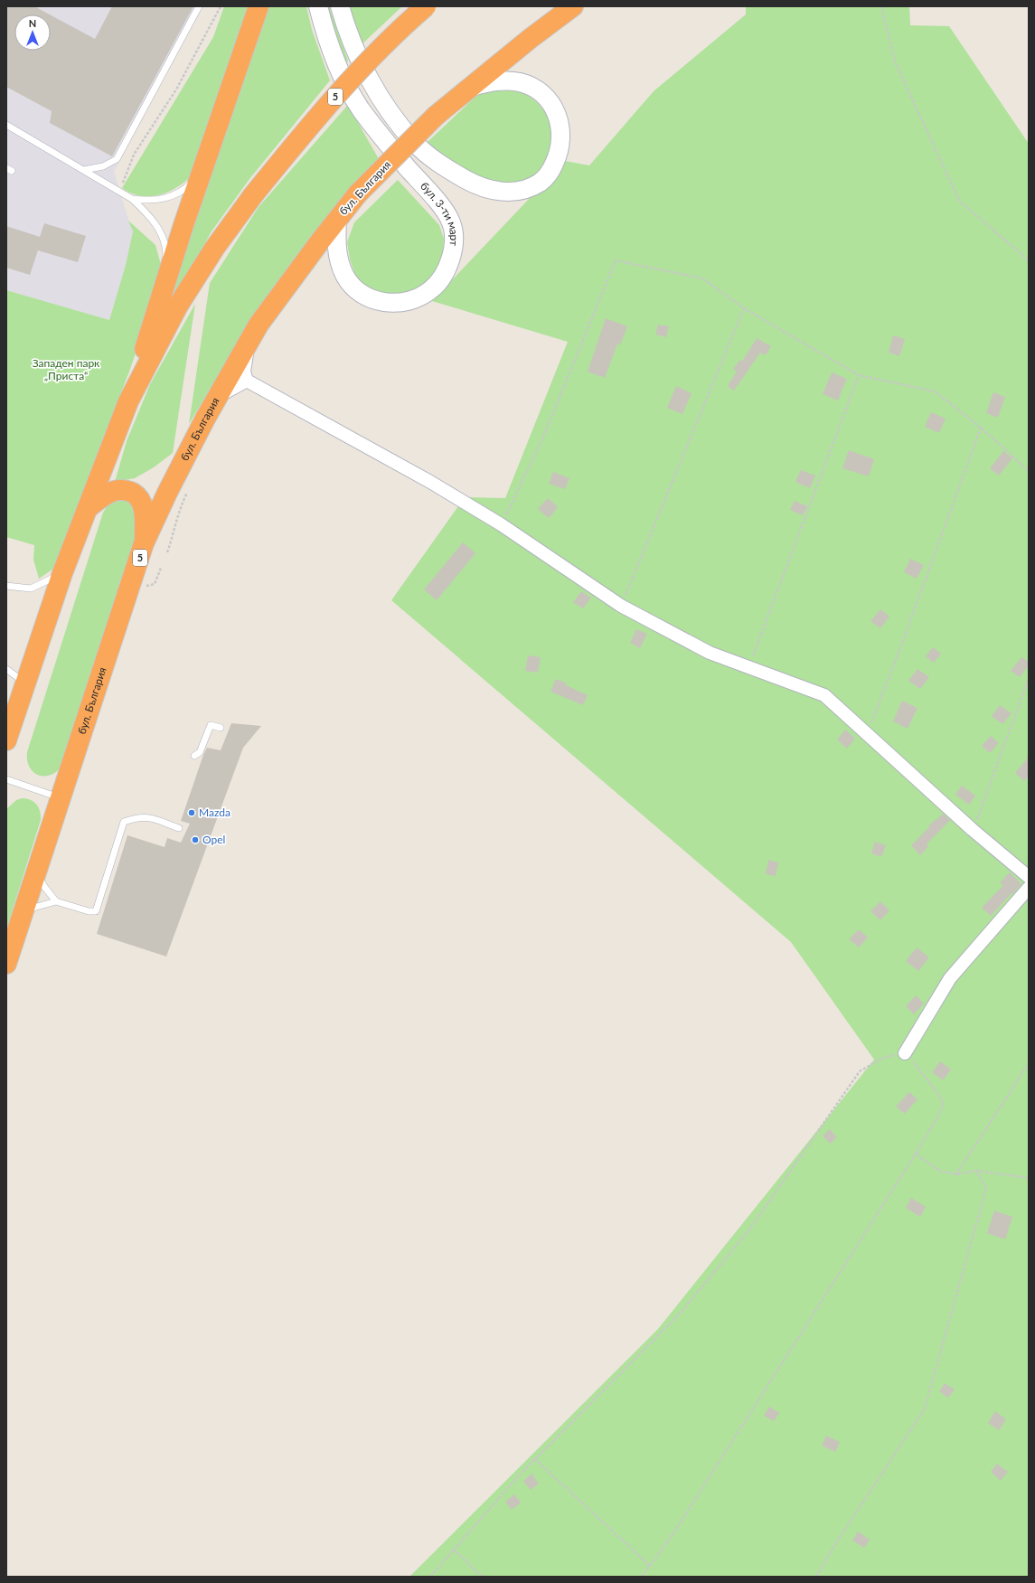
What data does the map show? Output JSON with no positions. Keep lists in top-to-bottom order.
{
  "streets": {
    "highway": ["5", "бул. България"],
    "main road": ["бул. 3-ти март"]
  },
  "crossings": [
    ["бул. България", "бул. 3-ти март"]
  ],
  "parks": ["Западен парк „Приста“"],
  "places": ["Mazda", "Opel"],
  "north": "top"
}
